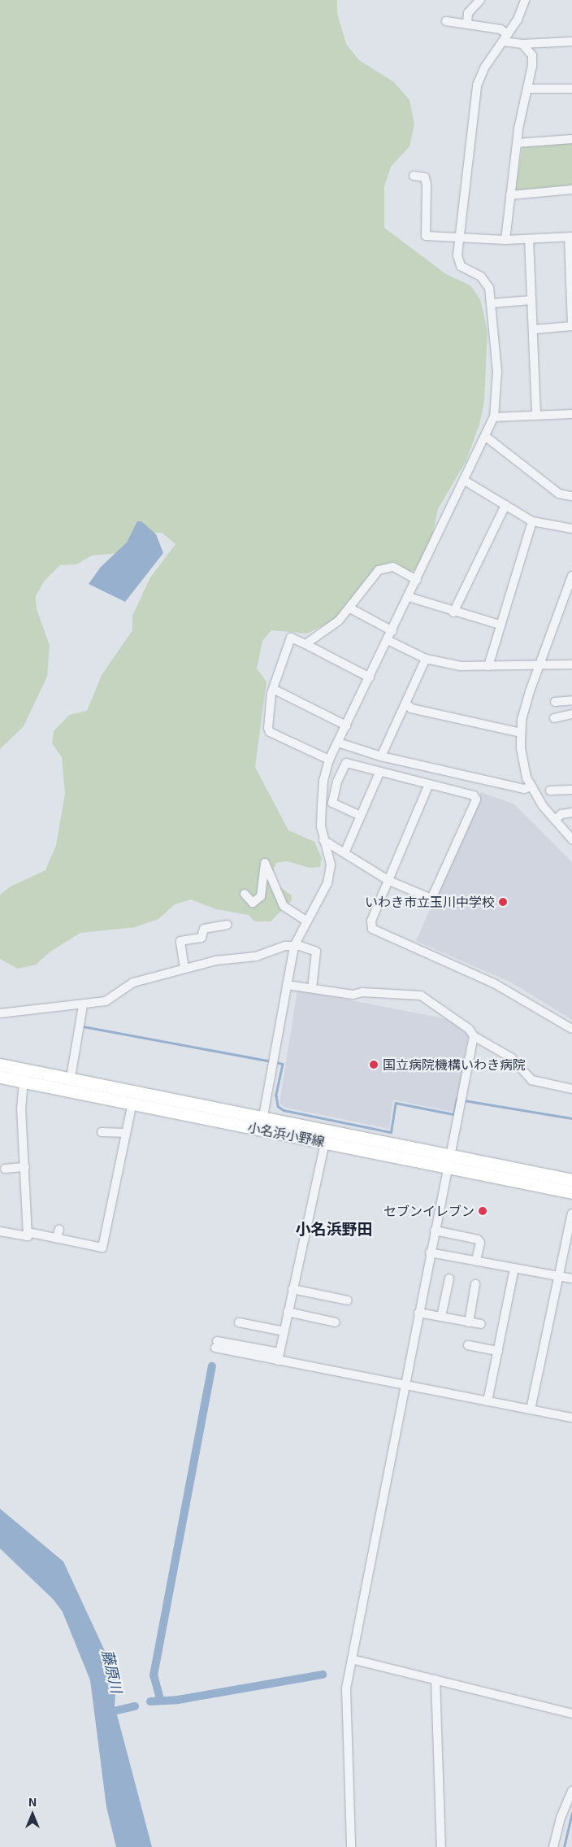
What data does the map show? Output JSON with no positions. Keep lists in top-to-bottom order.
{
  "streets": {
    "main road": ["小名浜小野線"]
  },
  "districts": ["小名浜野田"],
  "water": ["藤原川"],
  "places": ["いわき市立玉川中学校", "国立病院機構いわき病院", "セブンイレブン"],
  "north": "top"
}
